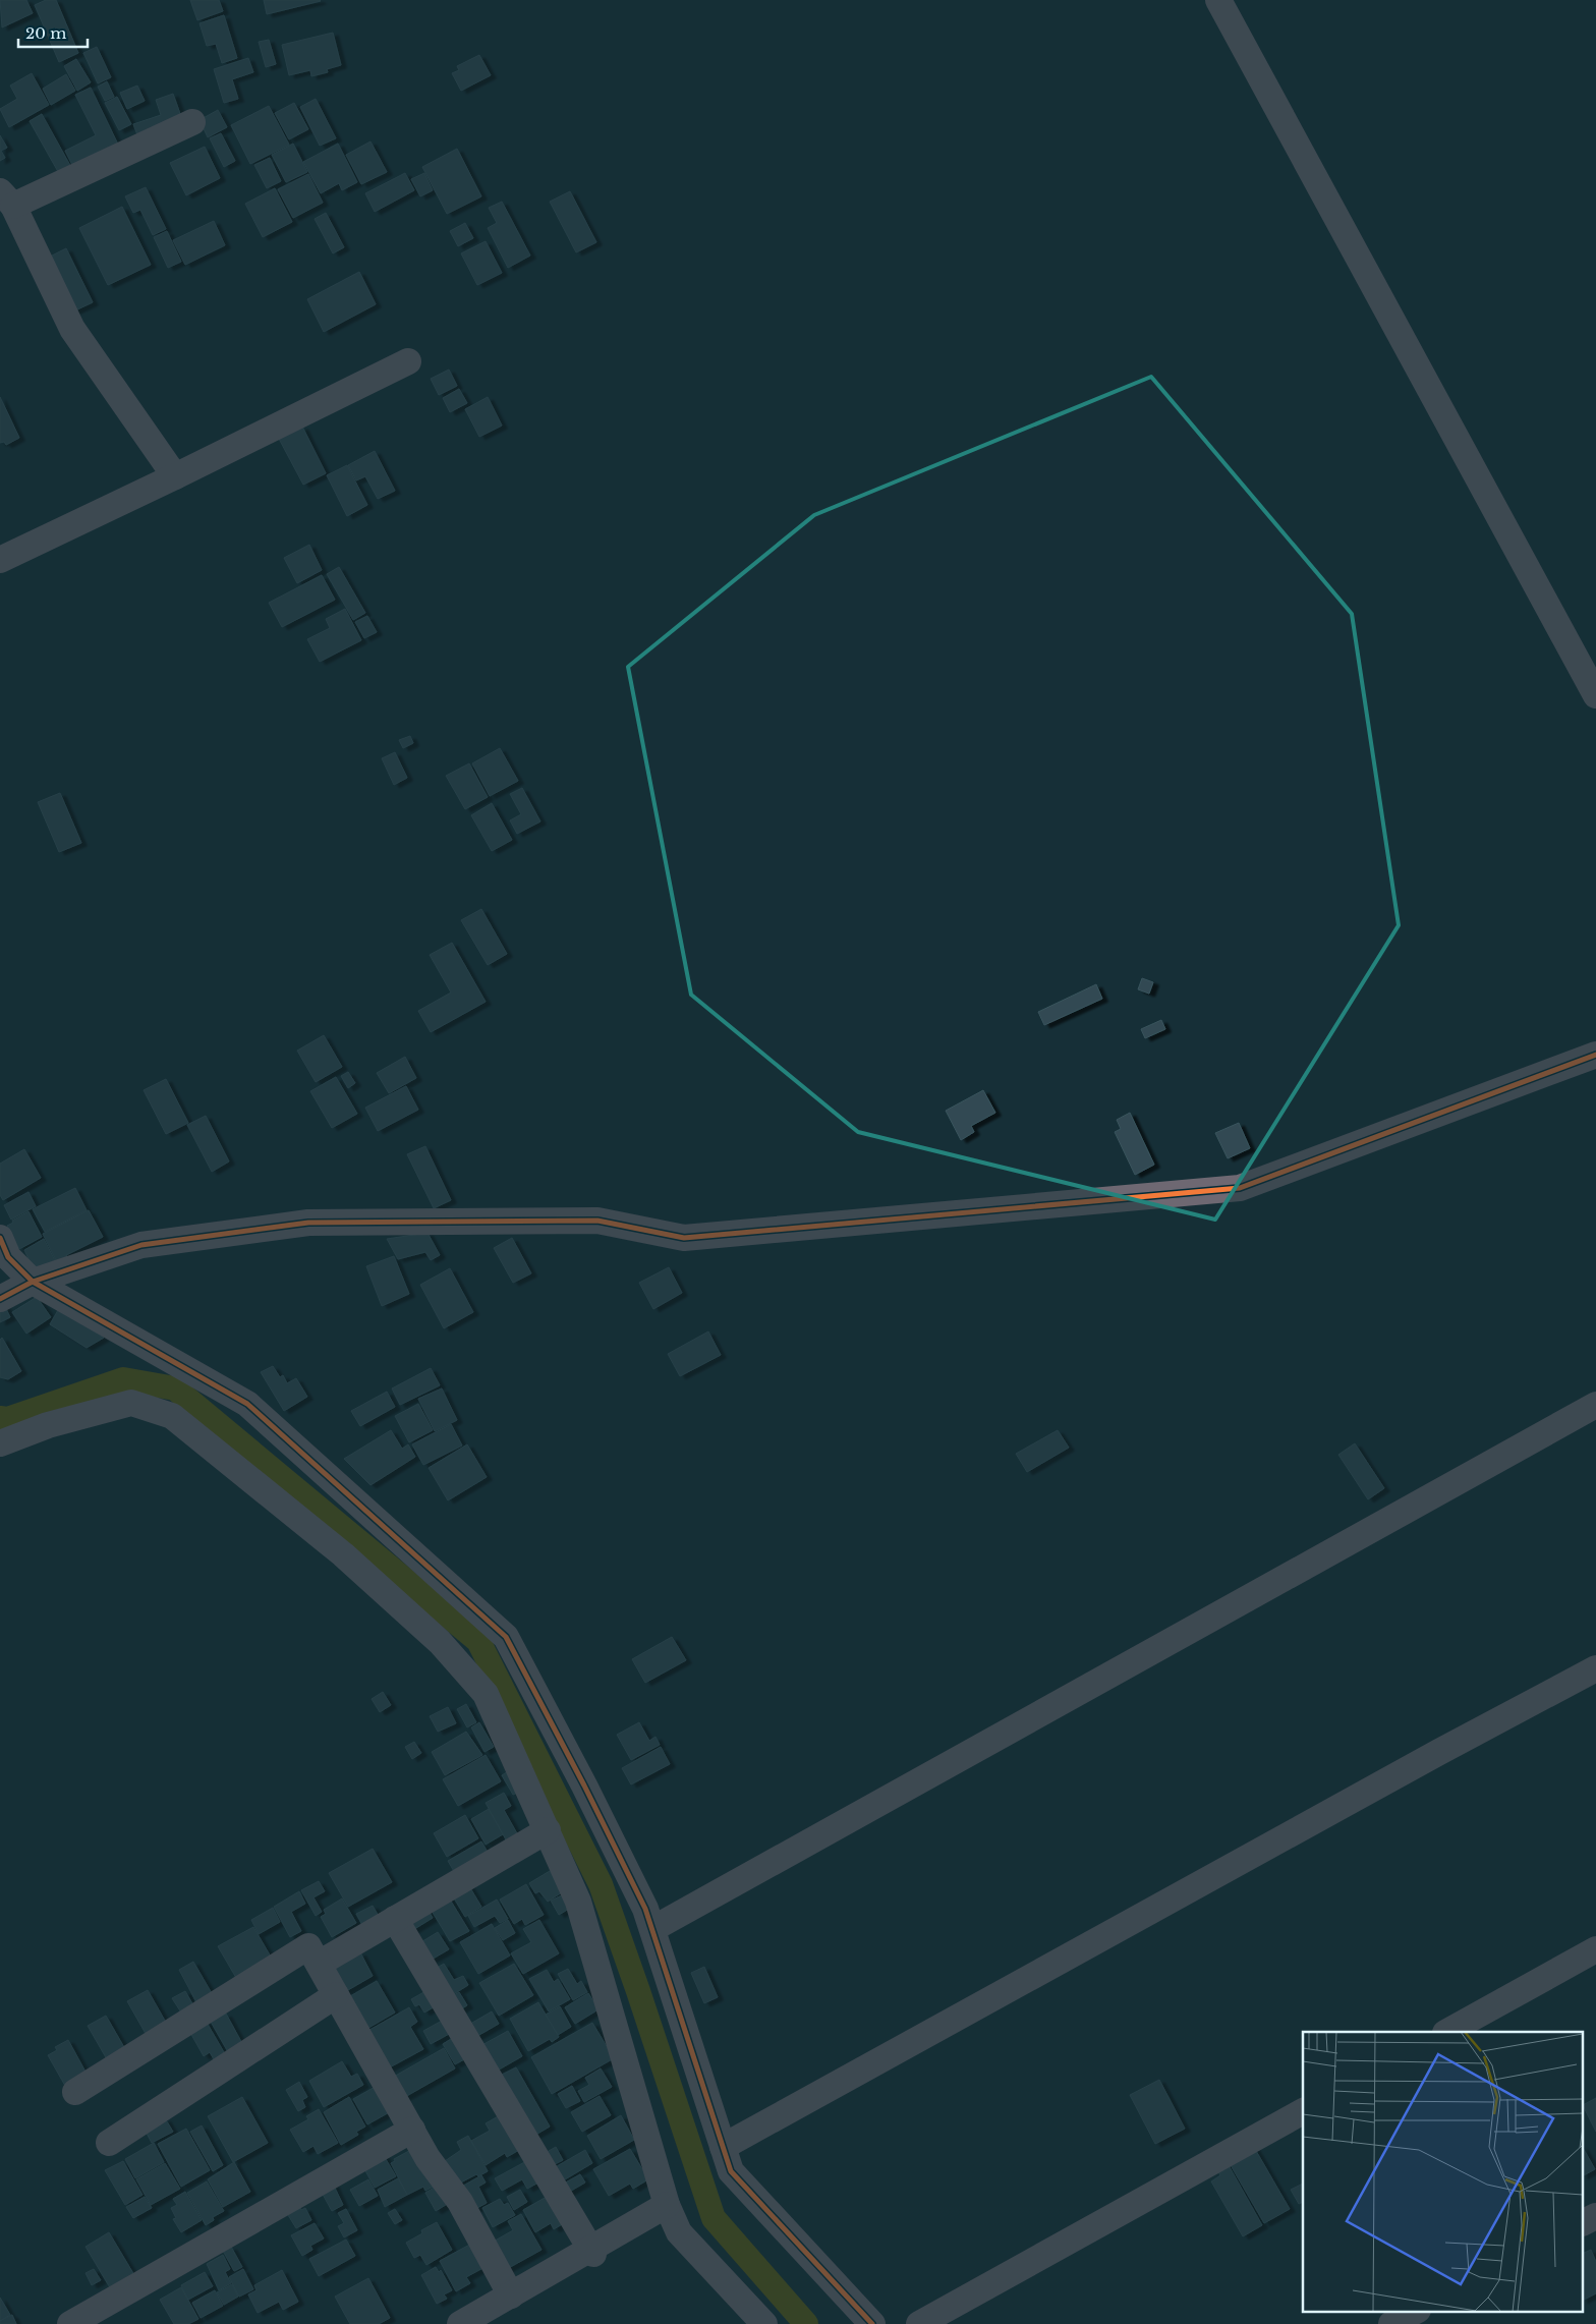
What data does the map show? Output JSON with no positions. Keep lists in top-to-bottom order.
{
  "scale_bar": "20 m"
}
